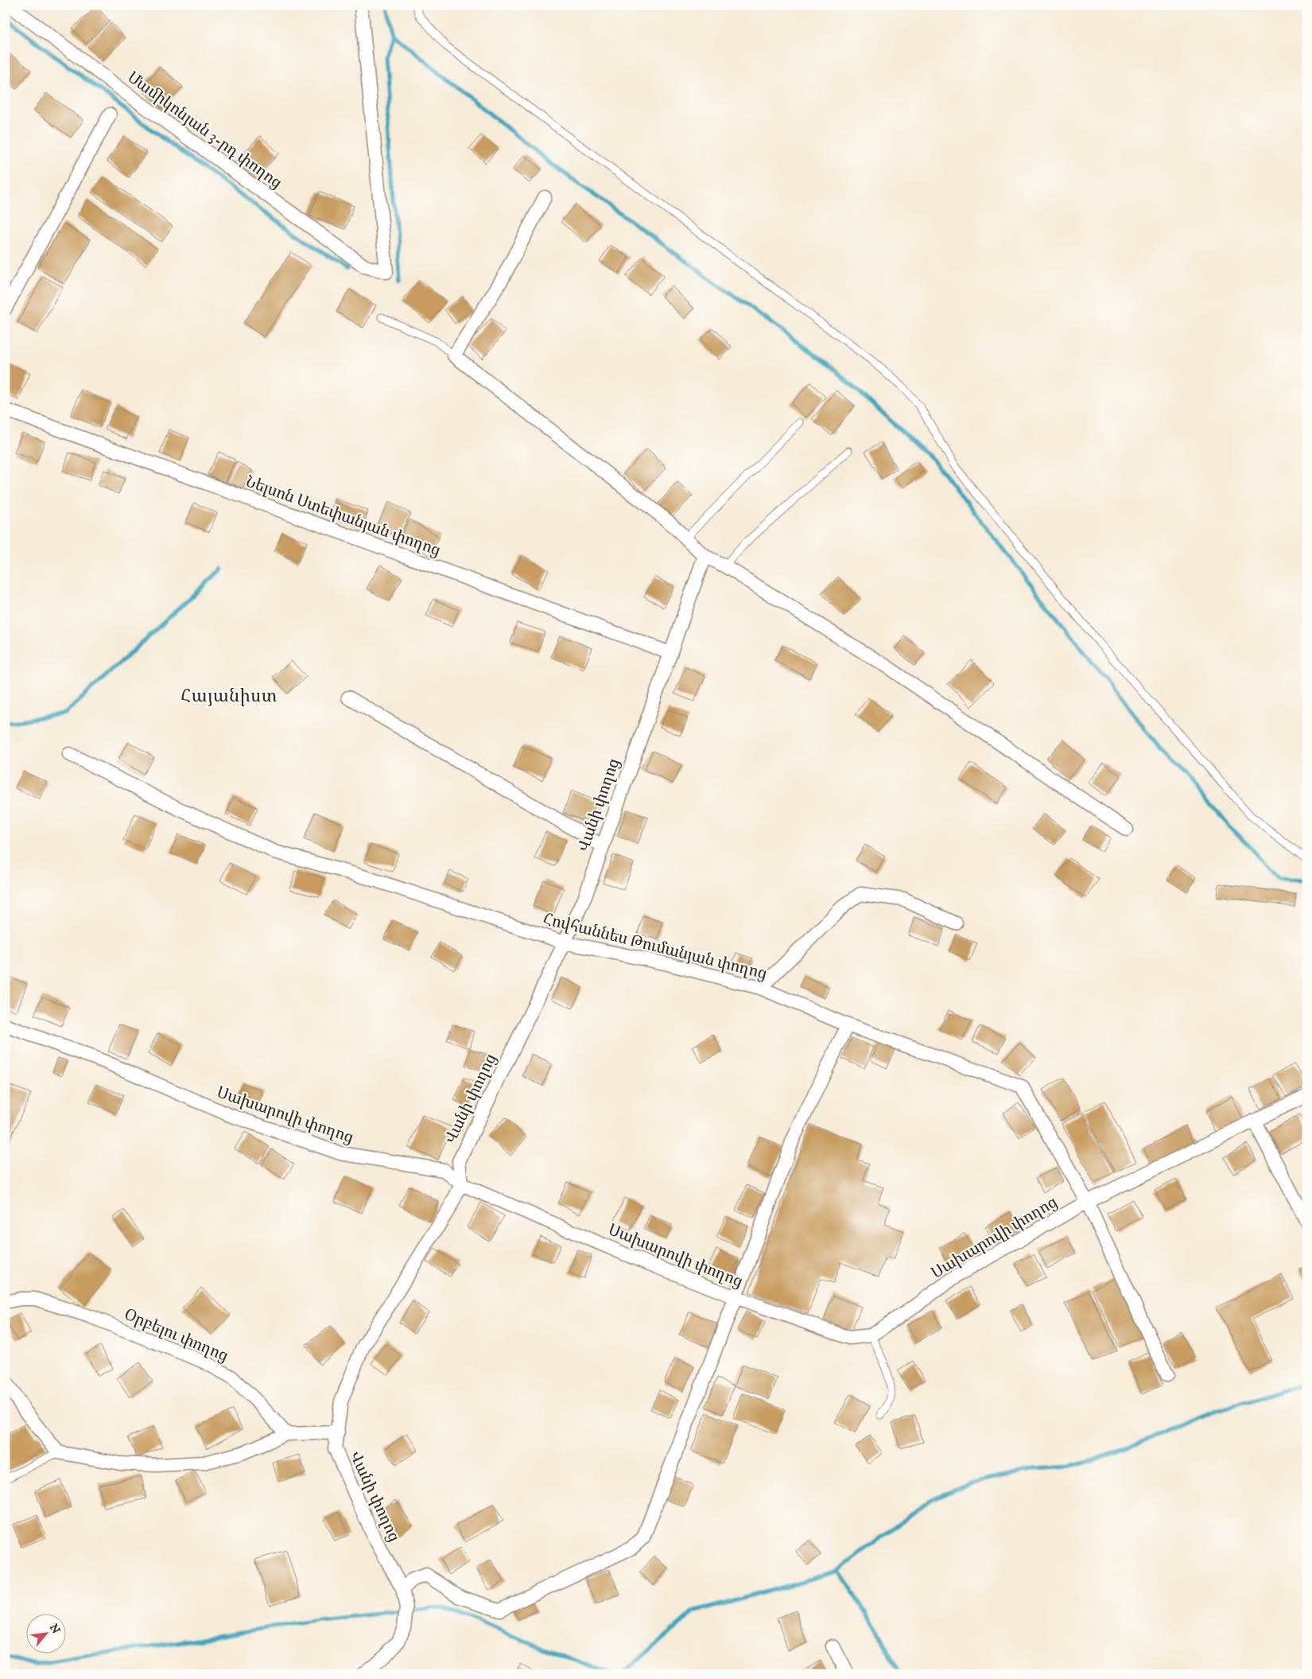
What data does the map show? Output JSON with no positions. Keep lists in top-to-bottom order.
{
  "streets": {
    "street": [
      "Մամիկոնյան 3-րդ փողոց",
      "Նելսոն Ստեփանյան փողոց",
      "Վանի փողոց",
      "Հովհաննես Թումանյան փողոց",
      "Սախարովի փողոց",
      "Օրբելու փողոց"
    ]
  },
  "crossings": [
    ["Նելսոն Ստեփանյան փողոց", "Վանի փողոց"],
    ["Վանի փողոց", "Հովհաննես Թումանյան փողոց"],
    ["Վանի փողոց", "Սախարովի փողոց"],
    ["Հովհաննես Թումանյան փողոց", "Սախարովի փողոց"]
  ],
  "districts": ["Հայանիստ"],
  "north": "top right"
}
